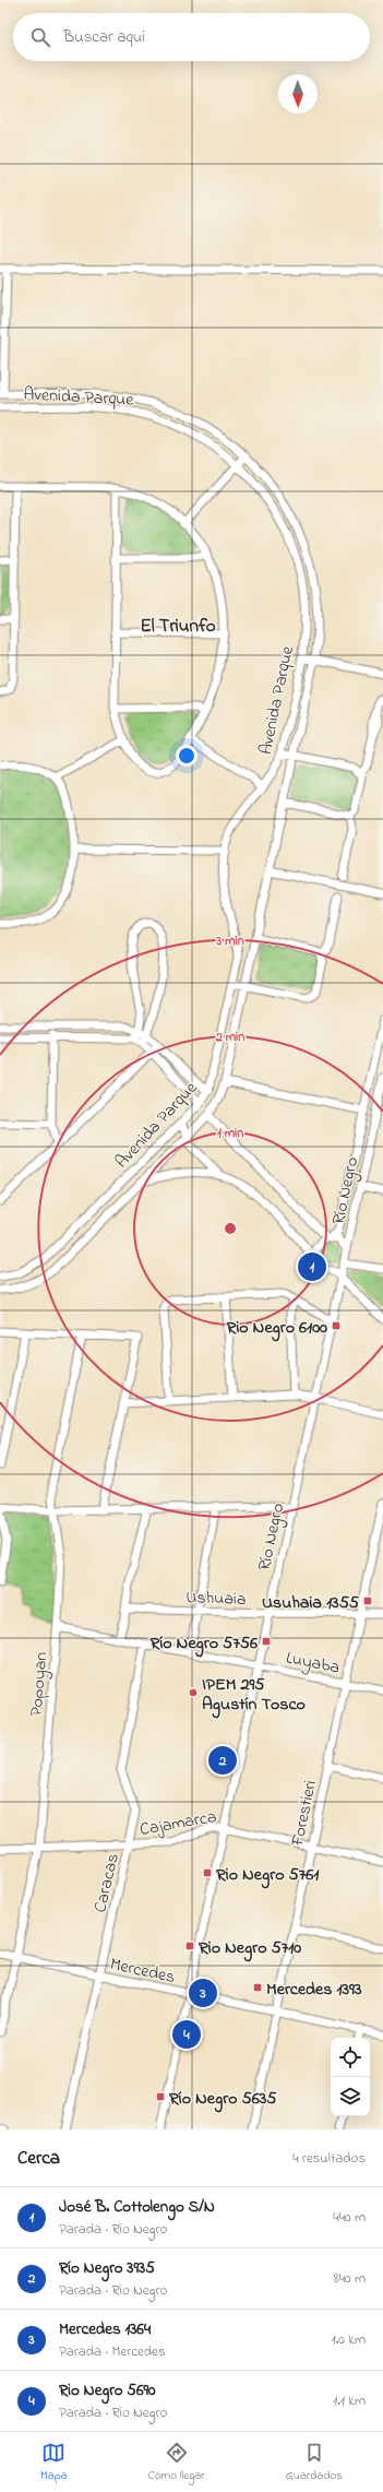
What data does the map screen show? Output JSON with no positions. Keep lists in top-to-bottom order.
{
  "streets": {
    "street": [
      "Avenida Parque",
      "Río Negro",
      "Ushuaia",
      "Luyaba",
      "Popoyan",
      "Forestieri",
      "Cajamarca",
      "Caracas",
      "Mercedes"
    ]
  },
  "crossings": [
    ["Río Negro", "Ushuaia"],
    ["Río Negro", "Luyaba"],
    ["Río Negro", "Cajamarca"],
    ["Río Negro", "Mercedes"],
    ["Ushuaia", "Forestieri"],
    ["Luyaba", "Popoyan"],
    ["Luyaba", "Forestieri"],
    ["Luyaba", "Caracas"],
    ["Popoyan", "Cajamarca"],
    ["Popoyan", "Mercedes"],
    ["Forestieri", "Cajamarca"],
    ["Forestieri", "Mercedes"],
    ["Cajamarca", "Caracas"],
    ["Caracas", "Mercedes"]
  ],
  "districts": ["El Triunfo"],
  "places": {
    "transit": [
      "Rio Negro 6100",
      "Usuhaia 1355",
      "Río Negro 5756",
      "Rio Negro 5761",
      "Rio Negro 5710",
      "Mercedes 1393",
      "Río Negro 5635"
    ],
    "other": ["IPEM 295 Agustín Tosco"]
  },
  "north": "bottom",
  "page": {
    "search": "Buscar aquí",
    "pins": [
      "1",
      "2",
      "3",
      "4"
    ],
    "heading": ["Cerca", "4 resultados"],
    "list": [
      {
        "mark": "1",
        "name": "José B. Cottolengo S/N",
        "note": "Parada · Río Negro",
        "value": "440 m"
      },
      {
        "mark": "2",
        "name": "Río Negro 3935",
        "note": "Parada · Río Negro",
        "value": "840 m"
      },
      {
        "mark": "3",
        "name": "Mercedes 1364",
        "note": "Parada · Mercedes",
        "value": "1.0 km"
      },
      {
        "mark": "4",
        "name": "Rio Negro 5690",
        "note": "Parada · Río Negro",
        "value": "1.1 km"
      }
    ],
    "nav": ["Mapa", "Cómo llegar", "Guardados"]
  },
  "rings": ["3 min", "2 min", "1 min"]
}
